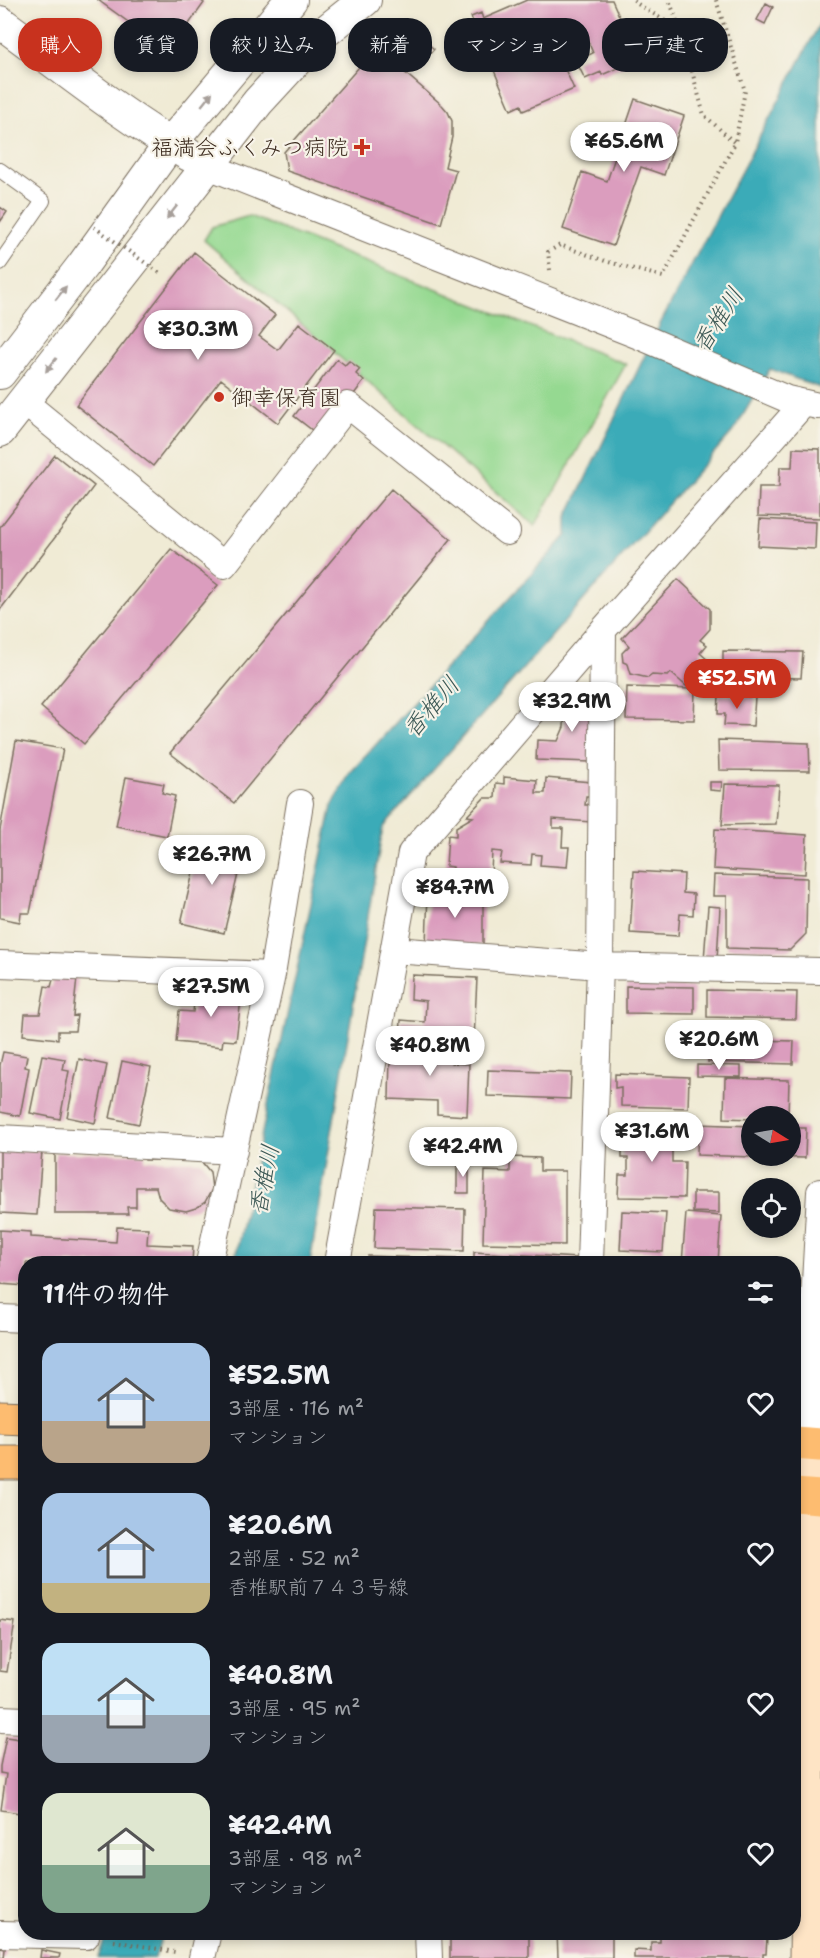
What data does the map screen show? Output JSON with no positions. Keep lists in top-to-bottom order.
{
  "water": ["香椎川"],
  "places": {
    "health": ["福満会ふくみつ病院"],
    "other": ["御幸保育園"]
  },
  "north": "right",
  "page": {
    "chip": [
      "購入",
      "賃貸",
      "絞り込み",
      "新着",
      "マンション",
      "一戸建て"
    ],
    "price": [
      "¥65.6M",
      "¥30.3M",
      "¥52.5M",
      "¥32.9M",
      "¥26.7M",
      "¥84.7M",
      "¥27.5M",
      "¥20.6M",
      "¥40.8M",
      "¥31.6M",
      "¥42.4M"
    ],
    "heading": "11件の物件",
    "list": [
      {
        "name": "¥52.5M",
        "note": "3部屋 · 116 m² · マンション"
      },
      {
        "name": "¥20.6M",
        "note": "2部屋 · 52 m² · 香椎駅前７４３号線"
      },
      {
        "name": "¥40.8M",
        "note": "3部屋 · 95 m² · マンション"
      },
      {
        "name": "¥42.4M",
        "note": "3部屋 · 98 m² · マンション"
      }
    ]
  }
}
